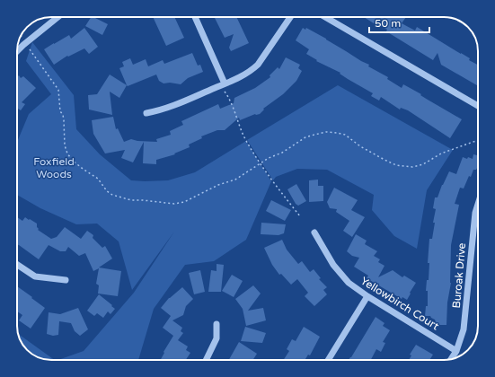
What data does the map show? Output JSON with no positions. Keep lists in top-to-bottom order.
{
  "streets": {
    "street": ["Buroak Drive", "Yellowbirch Court"]
  },
  "crossings": [
    ["Buroak Drive", "Yellowbirch Court"]
  ],
  "parks": ["Foxfield Woods"],
  "scale_bar": "50 m"
}
